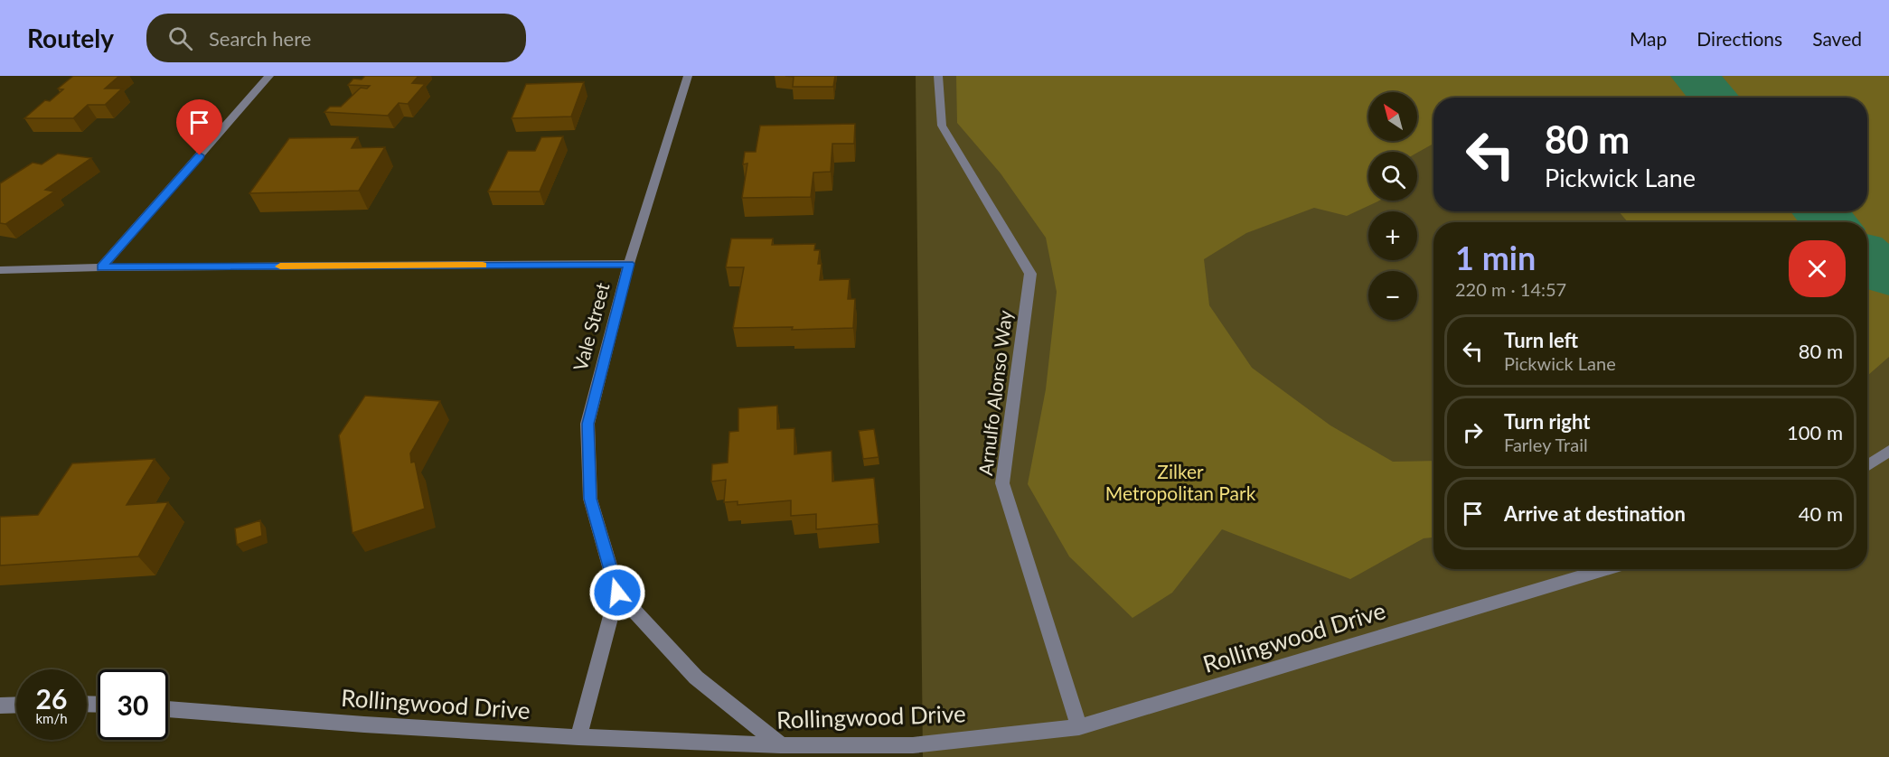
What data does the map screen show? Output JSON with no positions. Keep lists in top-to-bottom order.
{
  "streets": {
    "street": ["Vale Street", "Arnulfo Alonso Way", "Rollingwood Drive"]
  },
  "crossings": [
    ["Vale Street", "Rollingwood Drive"],
    ["Arnulfo Alonso Way", "Rollingwood Drive"]
  ],
  "parks": ["Zilker Metropolitan Park"],
  "north": "top left",
  "page": {
    "header": "Routely",
    "search": "Search here",
    "nav": ["Map", "Directions", "Saved"],
    "map_buttons": ["+", "−"],
    "turn": ["80 m", "Pickwick Lane"],
    "heading": ["1 min", "220 m · 14:57"],
    "list": [
      {
        "name": "Turn left",
        "note": "Pickwick Lane",
        "value": "80 m"
      },
      {
        "name": "Turn right",
        "note": "Farley Trail",
        "value": "100 m"
      },
      {
        "name": "Arrive at destination",
        "value": "40 m"
      }
    ],
    "speed": "26 km/h",
    "limit": "30"
  }
}
